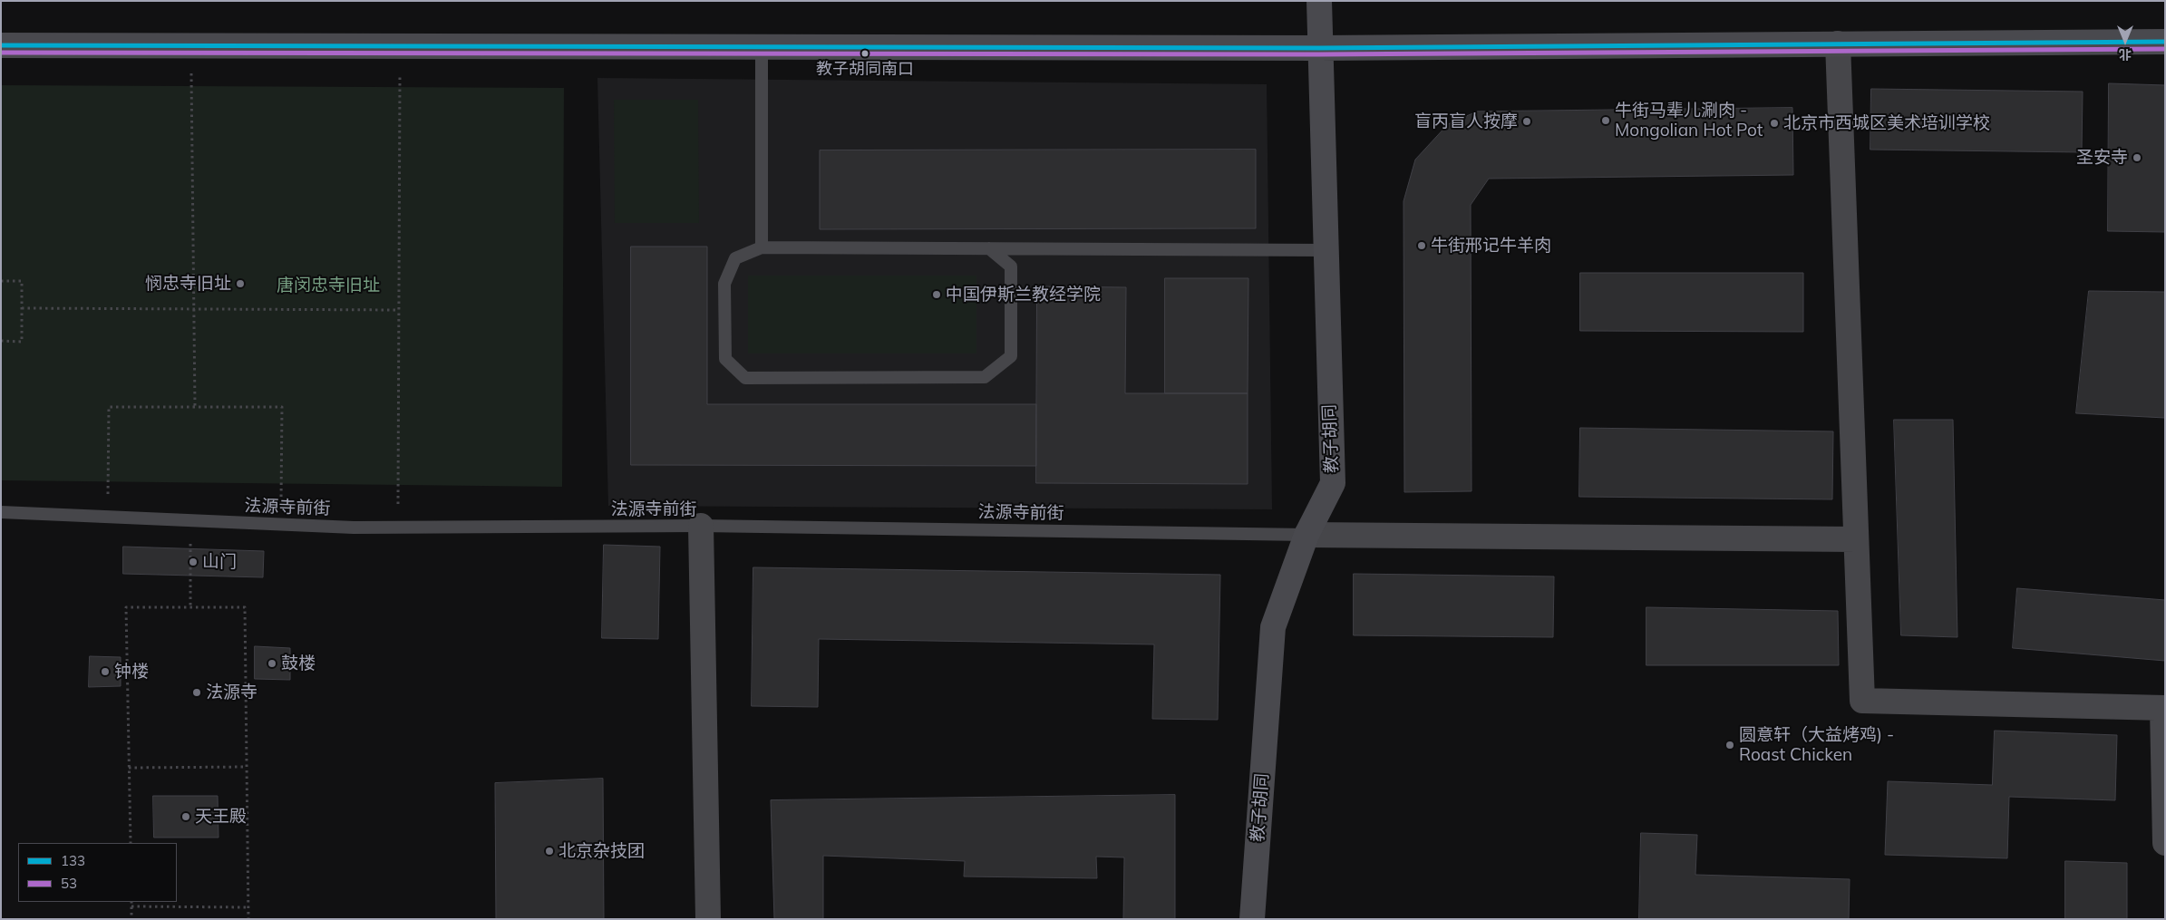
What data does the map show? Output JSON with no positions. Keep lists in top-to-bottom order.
{
  "streets": {
    "main road": ["教子胡同"],
    "lane": ["法源寺前街"]
  },
  "crossings": [
    ["教子胡同", "法源寺前街"]
  ],
  "parks": ["唐闵忠寺旧址"],
  "places": [
    "教子胡同南口",
    "牛街马辈儿涮肉 - Mongolian Hot Pot",
    "盲丙盲人按摩",
    "北京市西城区美术培训学校",
    "圣安寺",
    "牛街邢记牛羊肉",
    "悯忠寺旧址",
    "中国伊斯兰教经学院",
    "山门",
    "鼓楼",
    "钟楼",
    "法源寺",
    "圆意轩（大益烤鸡) - Roast Chicken",
    "天王殿",
    "北京杂技团"
  ],
  "lines": ["transit line 133", "transit line 53"],
  "legend": ["133", "53"],
  "north": "bottom"
}
